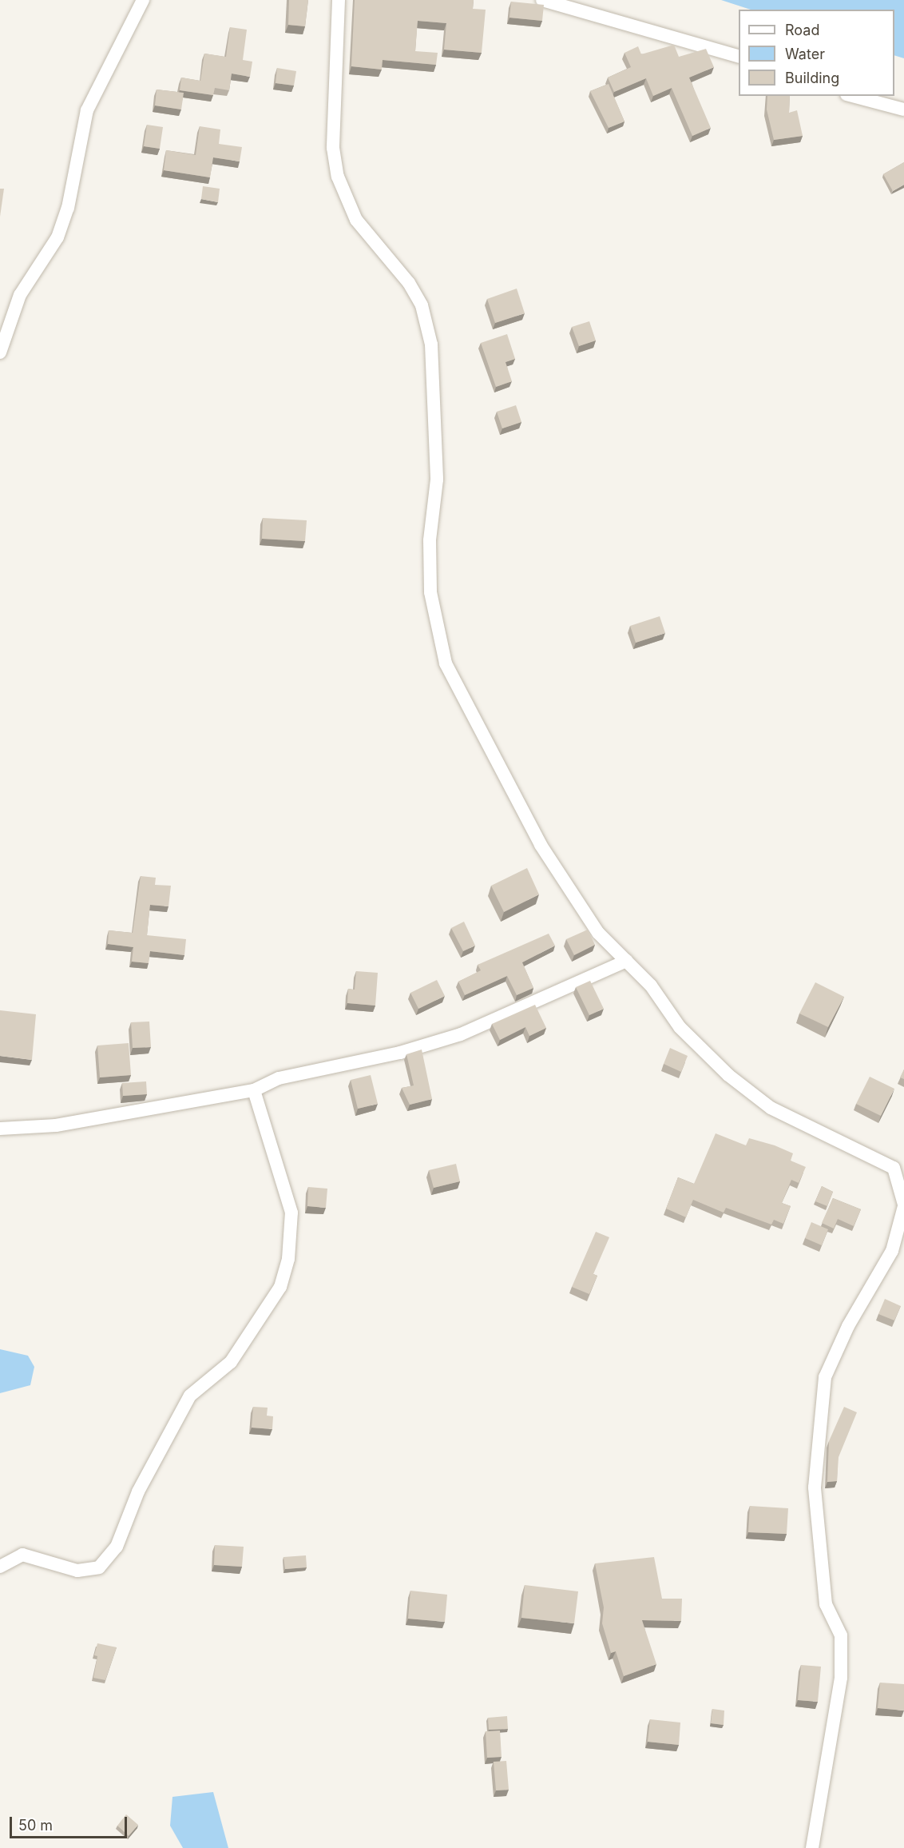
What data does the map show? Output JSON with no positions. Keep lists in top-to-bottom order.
{
  "legend": ["Road", "Water", "Building"],
  "scale_bar": "50 m"
}
